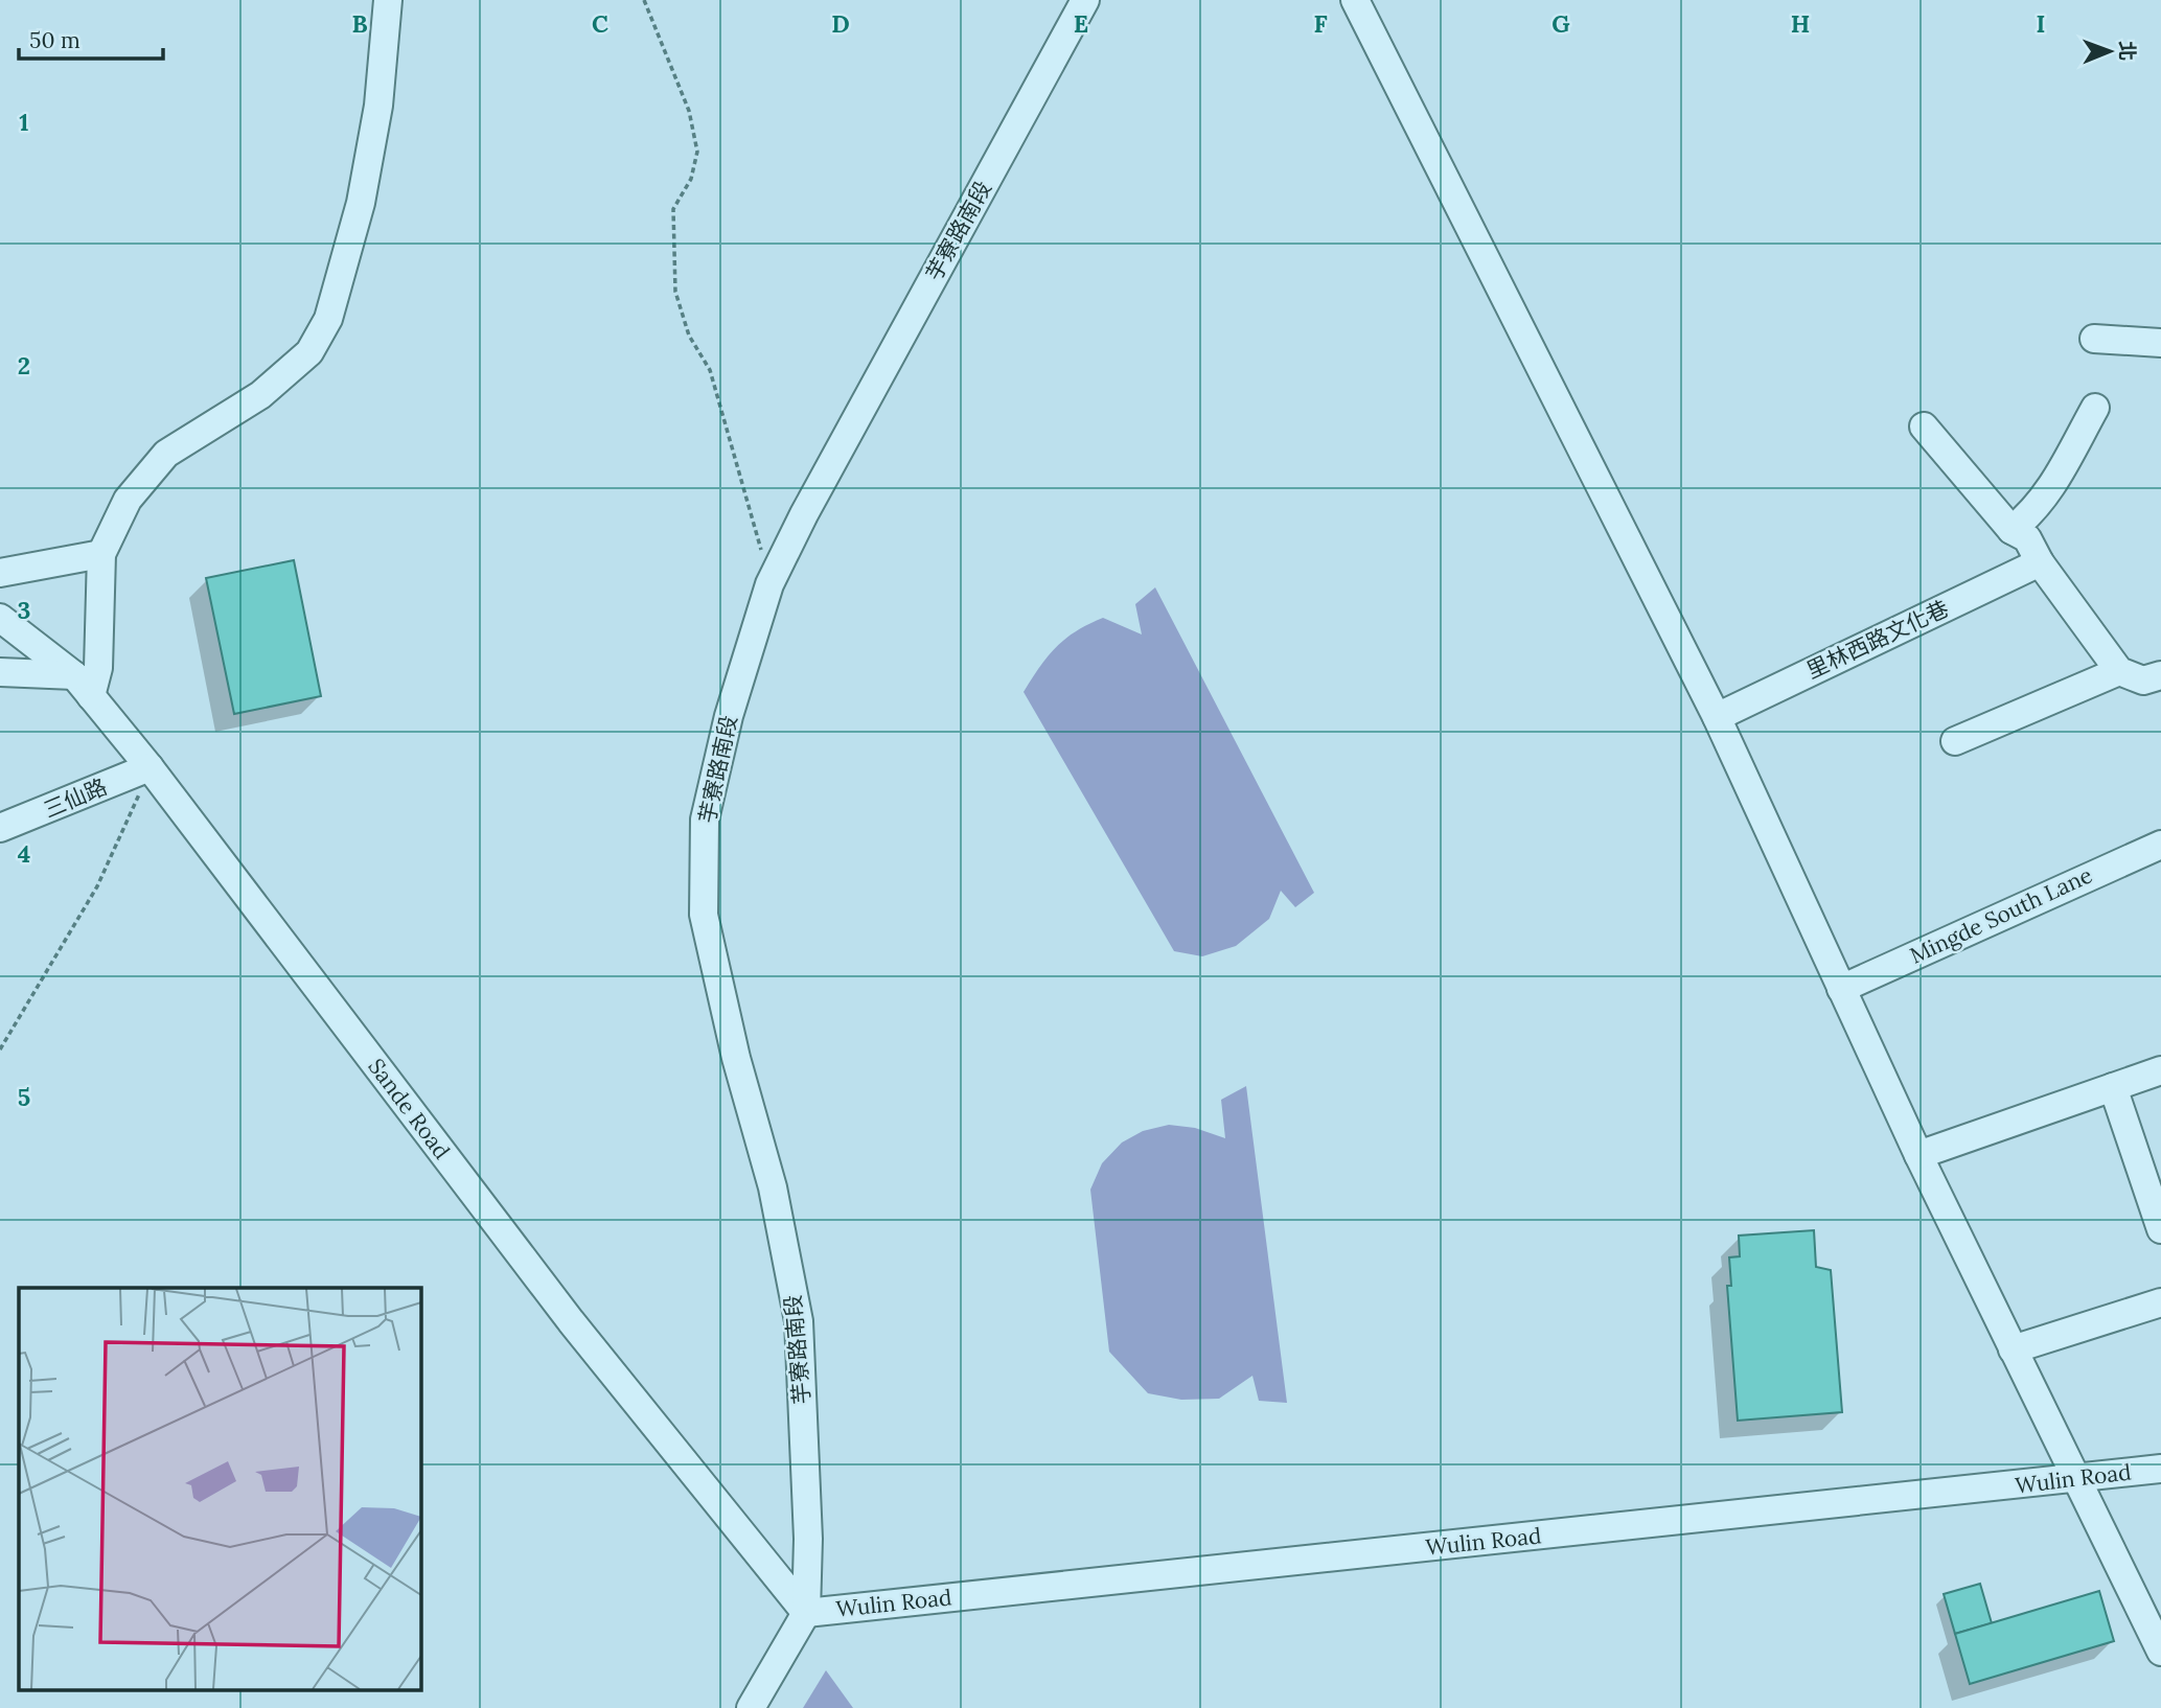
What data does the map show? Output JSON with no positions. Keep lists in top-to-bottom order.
{
  "streets": {
    "street": [
      "芋寮路南段",
      "里林西路文化巷",
      "三仙路",
      "Mingde South Lane",
      "Sande Road",
      "Wulin Road"
    ]
  },
  "crossings": [
    ["芋寮路南段", "Sande Road"],
    ["芋寮路南段", "Wulin Road"],
    ["三仙路", "Sande Road"],
    ["Sande Road", "Wulin Road"]
  ],
  "scale_bar": "50 m",
  "north": "right",
  "grid": {
    "columns": [
      "B",
      "C",
      "D",
      "E",
      "F",
      "G",
      "H",
      "I"
    ],
    "rows": [
      "1",
      "2",
      "3",
      "4",
      "5"
    ]
  }
}
